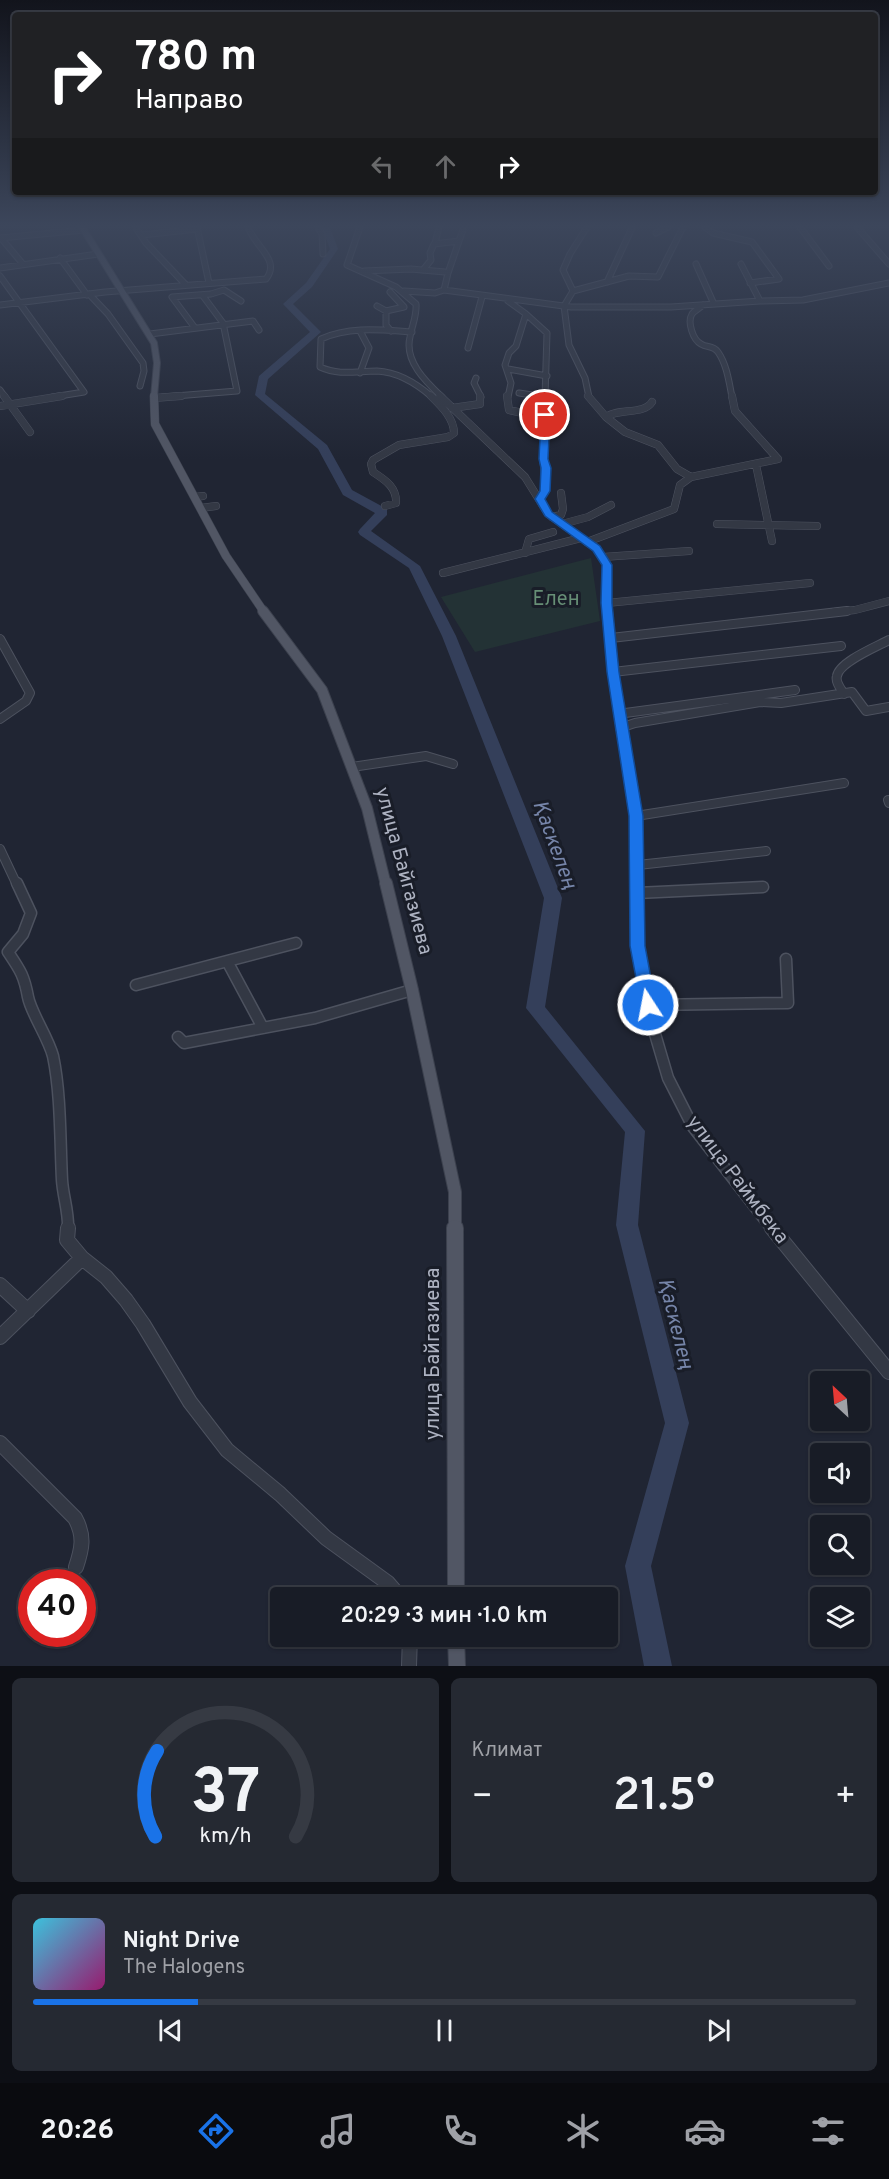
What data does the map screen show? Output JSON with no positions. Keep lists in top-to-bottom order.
{
  "streets": {
    "main road": ["улица Байгазиева"],
    "street": ["улица Раймбека"]
  },
  "water": ["Қаскелең"],
  "parks": ["Елен"],
  "north": "top left",
  "page": {
    "turn": ["780 m", "Направо"],
    "limit": "40",
    "trip": "20:29 · 3 мин · 1.0 km",
    "tile": "Климат",
    "heat": ["−", "21.5°", "+"],
    "song": ["Night Drive", "The Halogens"],
    "tabs": "20:26",
    "gauge": ["37", "km/h"]
  }
}
